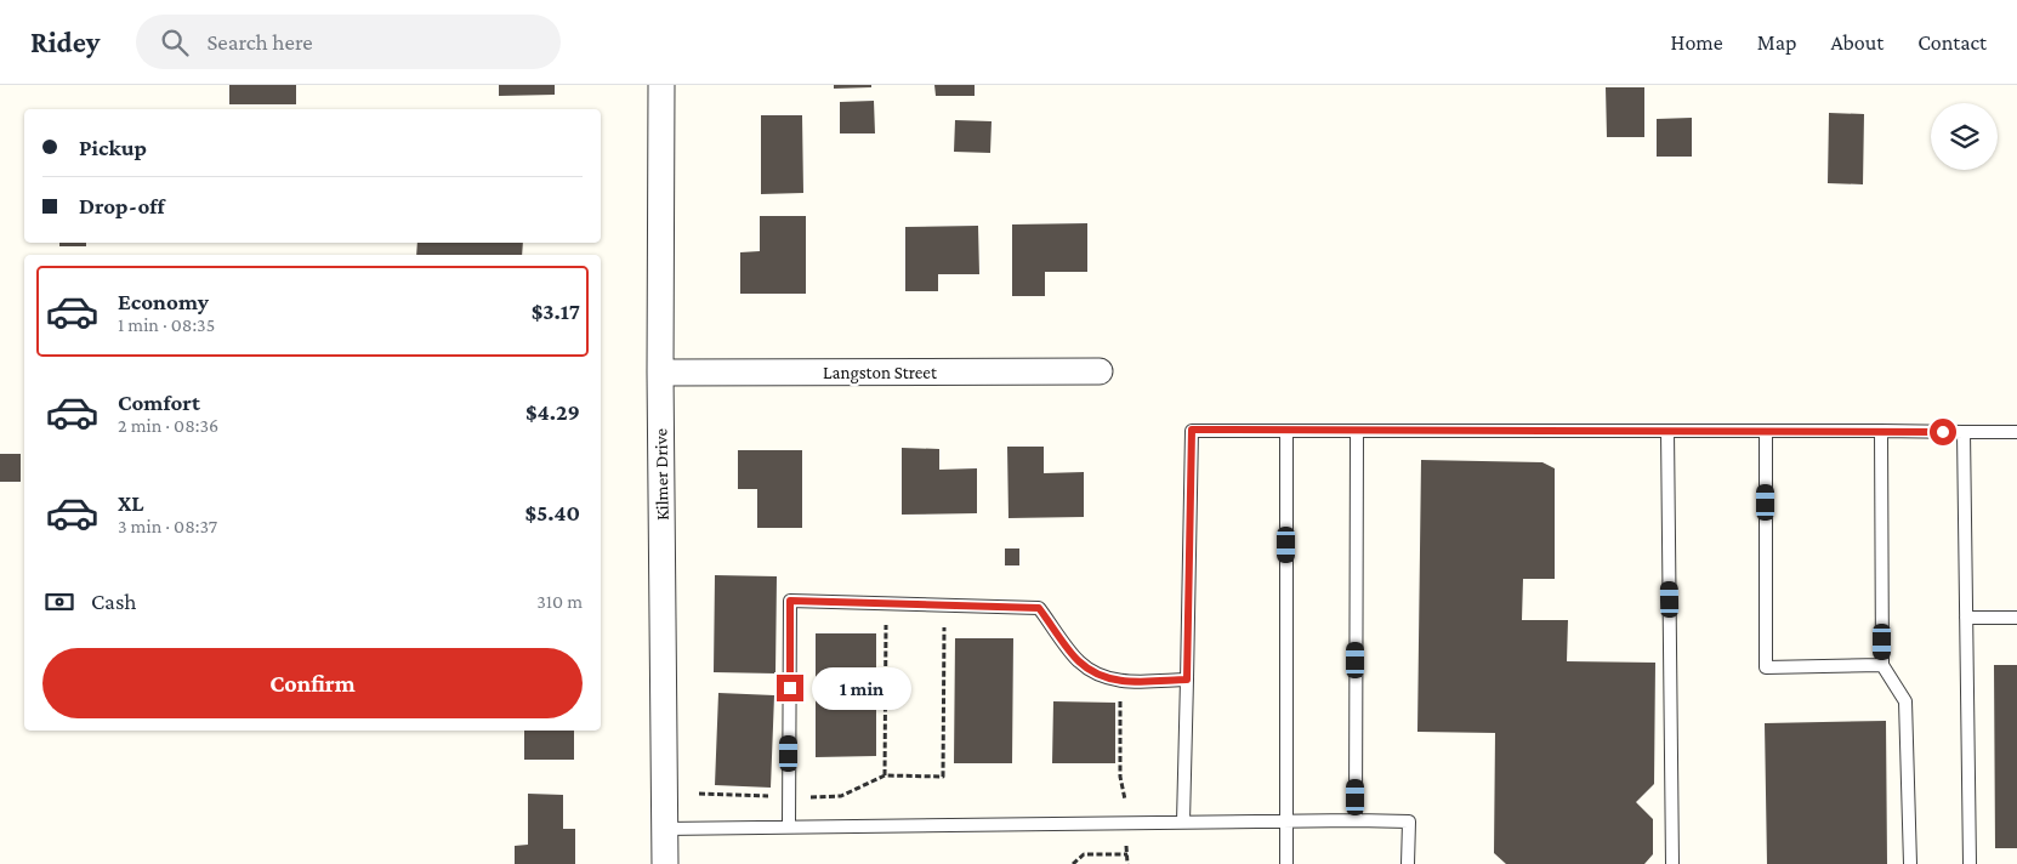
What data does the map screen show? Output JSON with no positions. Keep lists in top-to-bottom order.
{
  "streets": {
    "street": ["Langston Street", "Kilmer Drive"]
  },
  "crossings": [
    ["Langston Street", "Kilmer Drive"]
  ],
  "page": {
    "header": "Ridey",
    "search": "Search here",
    "nav": [
      "Home",
      "Map",
      "About",
      "Contact"
    ],
    "banner": ["Pickup", "Drop-off"],
    "list": [
      {
        "name": "Economy",
        "note": "1 min · 08:35",
        "value": "$3.17"
      },
      {
        "name": "Comfort",
        "note": "2 min · 08:36",
        "value": "$4.29"
      },
      {
        "name": "XL",
        "note": "3 min · 08:37",
        "value": "$5.40"
      }
    ],
    "pay": ["Cash", "310 m"],
    "buttons": "Confirm",
    "bubble": "1 min"
  }
}
